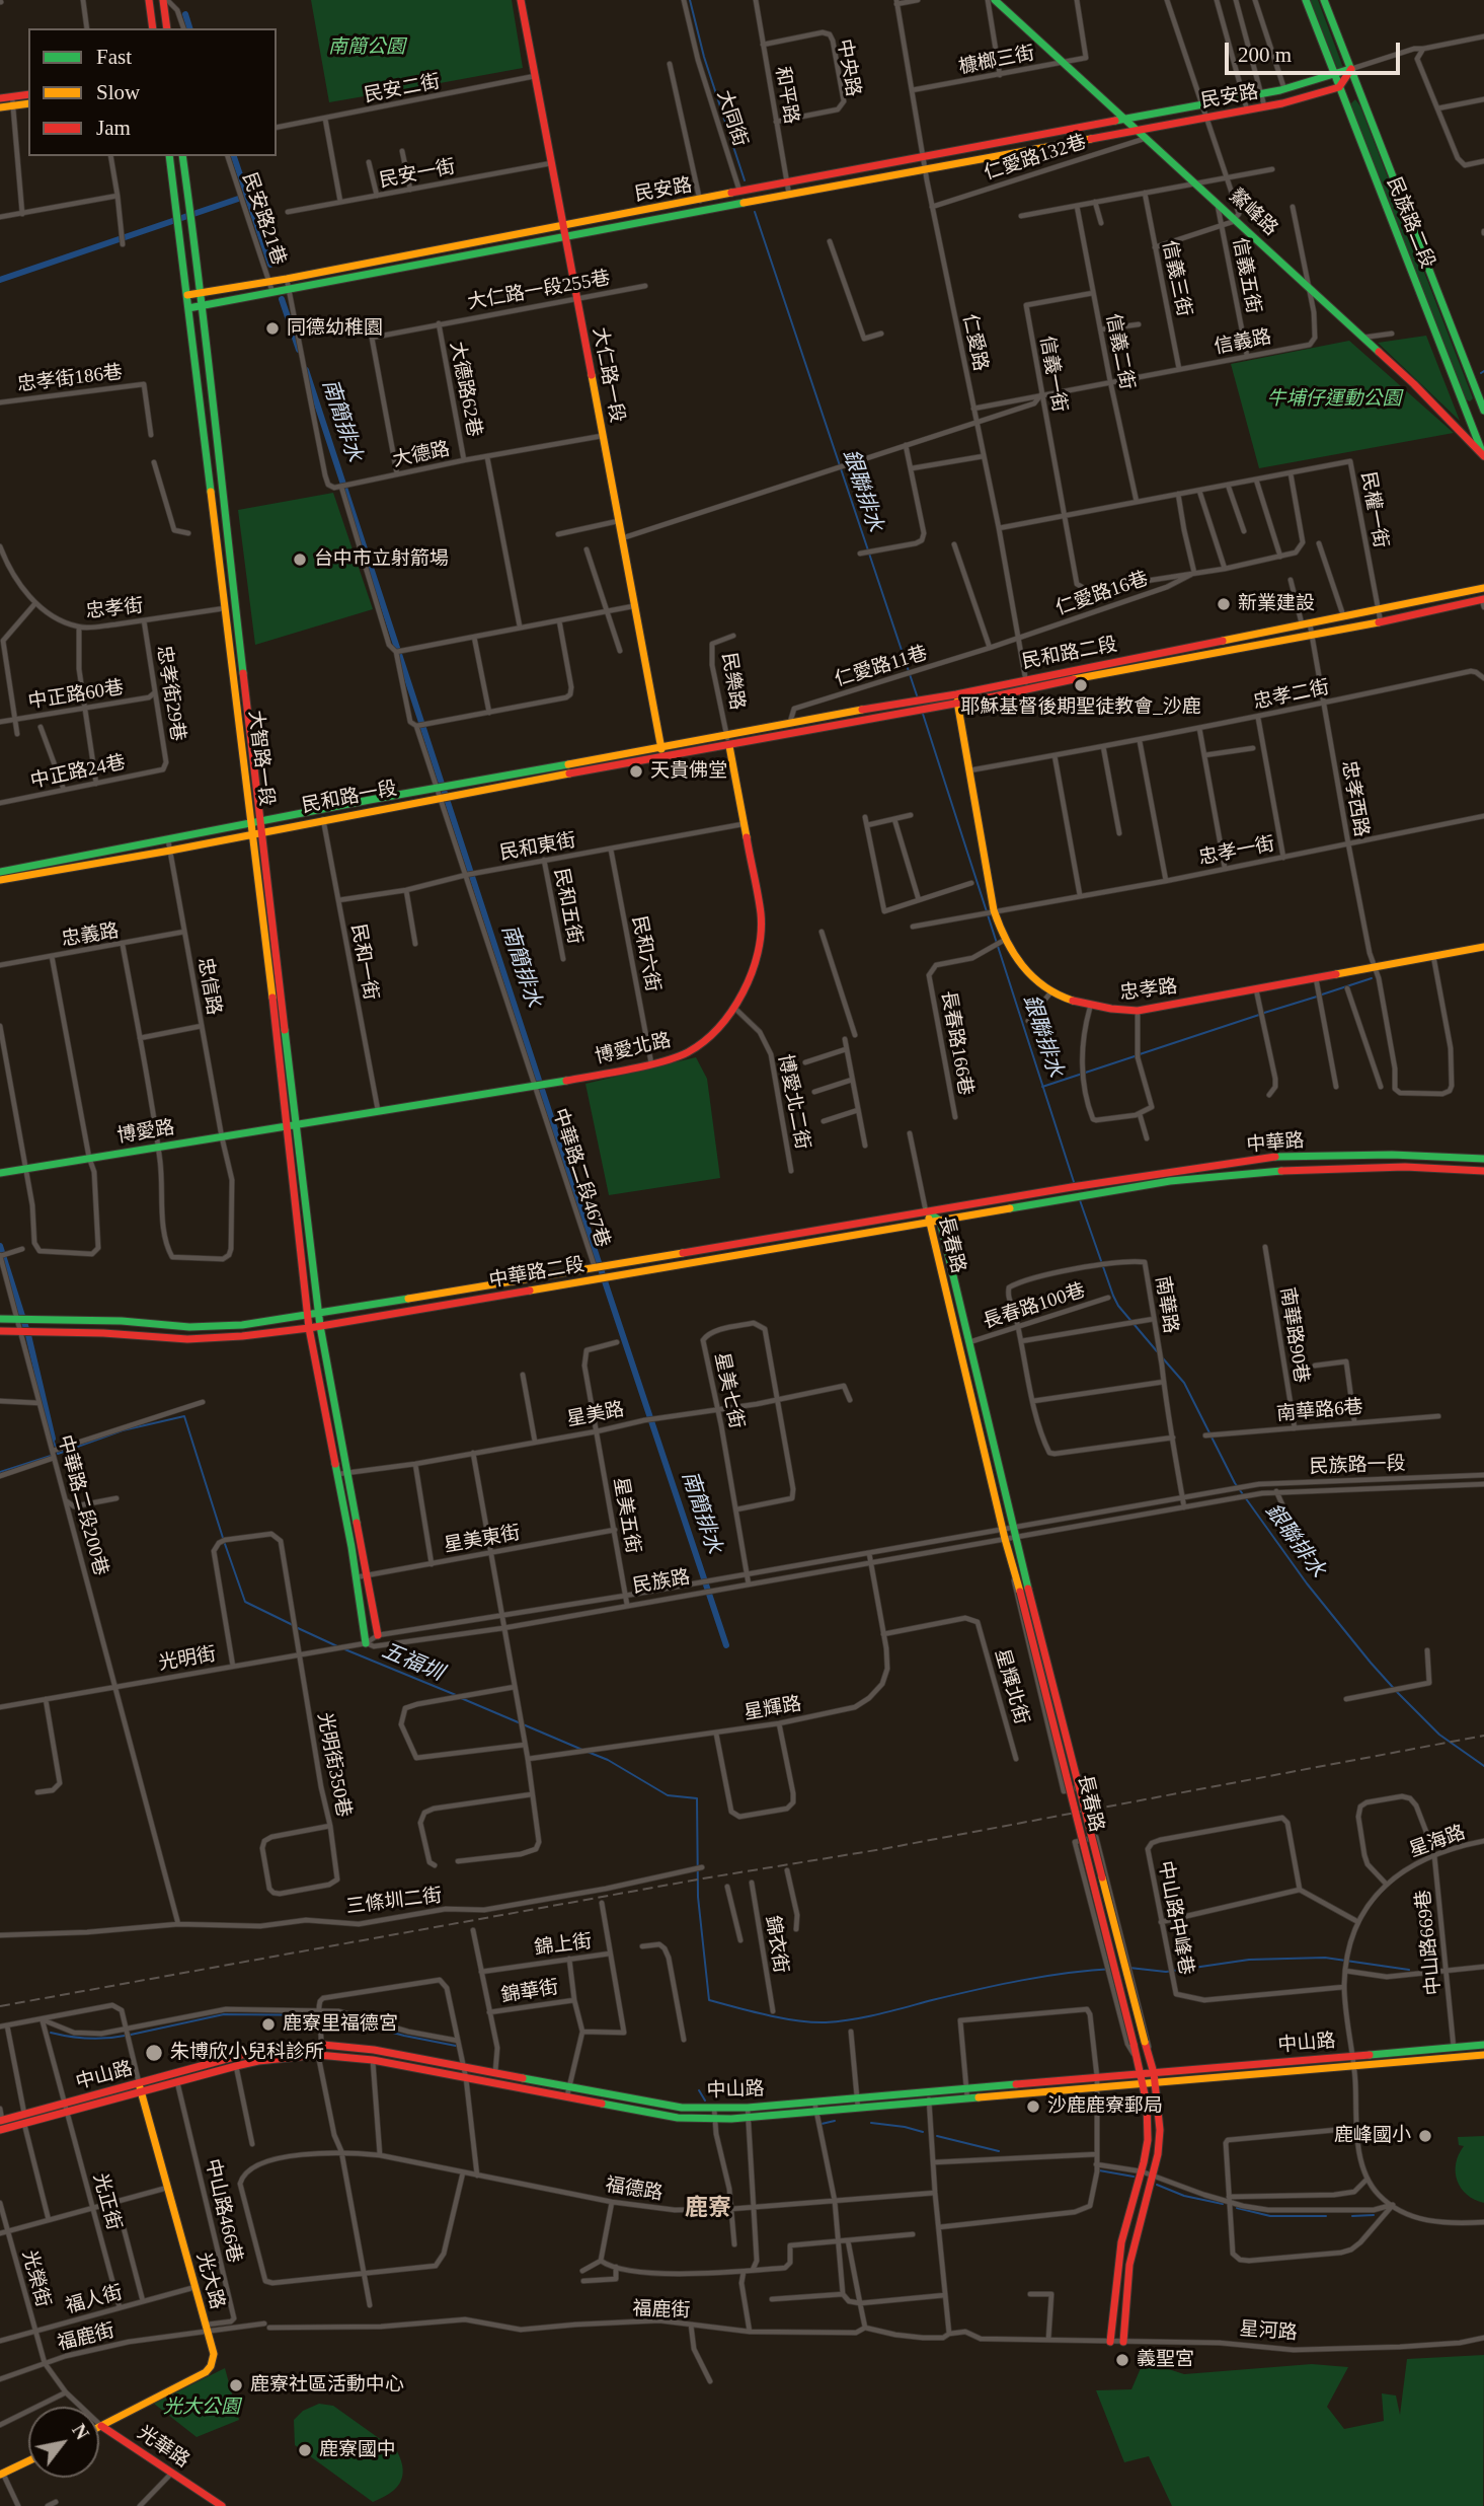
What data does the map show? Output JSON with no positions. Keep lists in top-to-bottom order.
{
  "streets": {
    "street": [
      "槺榔三街",
      "中央路",
      "民安二街",
      "和平路",
      "民安路",
      "大同街",
      "仁愛路132巷",
      "民安一街",
      "鰲峰路",
      "民安路21巷",
      "民族路二段",
      "信義五街",
      "信義三街",
      "大仁路一段255巷",
      "仁愛路",
      "信義路",
      "信義二街",
      "信義一街",
      "大仁路一段",
      "忠孝街186巷",
      "大德路62巷",
      "大德路",
      "民權一街",
      "仁愛路16巷",
      "忠孝街",
      "民和路二段",
      "仁愛路11巷",
      "民樂路",
      "忠孝街29巷",
      "中正路60巷",
      "忠孝二街",
      "大智路一段",
      "中正路24巷",
      "民和路一段",
      "忠孝西路",
      "民和東街",
      "忠孝一街",
      "民和五街",
      "忠義路",
      "民和六街",
      "民和一街",
      "忠信路",
      "忠孝路",
      "長春路166巷",
      "博愛北路",
      "博愛北二街",
      "博愛路",
      "中華路",
      "中華路二段467巷",
      "長春路",
      "中華路二段",
      "南華路",
      "長春路100巷",
      "南華路90巷",
      "星美七街",
      "南華路6巷",
      "星美路",
      "民族路一段",
      "中華路二段200巷",
      "星美五街",
      "星美東街",
      "民族路",
      "光明街",
      "星輝北街",
      "星輝路",
      "光明街350巷",
      "星海路",
      "三條圳二街",
      "中山路中峰巷",
      "中山路669巷",
      "錦衣街",
      "錦上街",
      "錦華街",
      "中山路",
      "福德路",
      "光正街",
      "中山路466巷",
      "光榮街",
      "光大路",
      "福人街",
      "福鹿街",
      "星河路",
      "光華路"
    ]
  },
  "crossings": [
    ["槺榔三街", "鰲峰路"],
    ["槺榔三街", "仁愛路"],
    ["中央路", "和平路"],
    ["民安二街", "大仁路一段"],
    ["和平路", "民安路"],
    ["民安路", "大同街"],
    ["民安路", "鰲峰路"],
    ["民安路", "民安路21巷"],
    ["民安路", "民族路二段"],
    ["民安路", "仁愛路"],
    ["民安路", "大仁路一段"],
    ["民安路", "大智路一段"],
    ["仁愛路132巷", "鰲峰路"],
    ["仁愛路132巷", "仁愛路"],
    ["民安一街", "大仁路一段"],
    ["鰲峰路", "民族路二段"],
    ["鰲峰路", "信義五街"],
    ["鰲峰路", "信義路"],
    ["信義五街", "信義路"],
    ["信義三街", "信義路"],
    ["大仁路一段255巷", "大仁路一段"],
    ["大仁路一段255巷", "大德路62巷"],
    ["大仁路一段255巷", "大德路"],
    ["仁愛路", "信義路"],
    ["仁愛路", "民權一街"],
    ["仁愛路", "仁愛路16巷"],
    ["仁愛路", "民和路二段"],
    ["仁愛路", "仁愛路11巷"],
    ["信義路", "信義二街"],
    ["信義路", "信義一街"],
    ["信義路", "大仁路一段"],
    ["信義二街", "信義一街"],
    ["信義二街", "民權一街"],
    ["信義一街", "民權一街"],
    ["信義一街", "仁愛路16巷"],
    ["大仁路一段", "大德路"],
    ["大仁路一段", "民和路二段"],
    ["大仁路一段", "民和路一段"],
    ["大德路62巷", "大德路"],
    ["大德路", "中華路二段467巷"],
    ["民權一街", "民和路二段"],
    ["仁愛路16巷", "仁愛路11巷"],
    ["忠孝街", "忠孝街29巷"],
    ["忠孝街", "大智路一段"],
    ["民和路二段", "仁愛路11巷"],
    ["民和路二段", "民樂路"],
    ["民和路二段", "民和路一段"],
    ["民和路二段", "忠孝西路"],
    ["民和路二段", "忠孝路"],
    ["民和路二段", "博愛北路"],
    ["民樂路", "博愛北路"],
    ["忠孝街29巷", "中正路60巷"],
    ["忠孝街29巷", "中正路24巷"],
    ["忠孝二街", "忠孝西路"],
    ["忠孝二街", "忠孝路"],
    ["大智路一段", "民和路一段"],
    ["大智路一段", "博愛北路"],
    ["大智路一段", "博愛路"],
    ["大智路一段", "中華路二段"],
    ["民和路一段", "民和一街"],
    ["民和路一段", "忠信路"],
    ["民和路一段", "中華路二段467巷"],
    ["忠孝西路", "忠孝一街"],
    ["忠孝西路", "忠孝路"],
    ["民和東街", "民和五街"],
    ["民和東街", "民和六街"],
    ["民和東街", "民和一街"],
    ["民和東街", "博愛北路"],
    ["民和東街", "中華路二段467巷"],
    ["忠孝一街", "忠孝路"],
    ["忠義路", "忠信路"],
    ["民和六街", "博愛北路"],
    ["民和一街", "博愛北路"],
    ["忠信路", "博愛路"],
    ["忠孝路", "長春路166巷"],
    ["博愛北路", "博愛北二街"],
    ["博愛北路", "博愛路"],
    ["博愛北路", "中華路二段467巷"],
    ["中華路", "中華路二段"],
    ["中華路二段467巷", "中華路二段"],
    ["長春路", "中華路二段"],
    ["長春路", "長春路100巷"],
    ["長春路", "民族路"],
    ["長春路", "中山路"],
    ["長春路", "星河路"],
    ["中華路二段", "中華路二段200巷"],
    ["南華路", "長春路100巷"],
    ["南華路", "民族路"],
    ["南華路90巷", "南華路6巷"],
    ["星美七街", "星美路"],
    ["星美七街", "民族路"],
    ["星美路", "星美五街"],
    ["民族路一段", "民族路"],
    ["中華路二段200巷", "光明街"],
    ["中華路二段200巷", "三條圳二街"],
    ["星美五街", "星美東街"],
    ["星美五街", "民族路"],
    ["民族路", "光明街"],
    ["民族路", "星輝路"],
    ["光明街", "光明街350巷"],
    ["星輝北街", "星輝路"],
    ["星海路", "中山路中峰巷"],
    ["星海路", "中山路669巷"],
    ["星海路", "中山路"],
    ["中山路669巷", "中山路"],
    ["錦上街", "錦華街"],
    ["錦華街", "中山路"],
    ["中山路", "光正街"],
    ["中山路", "中山路466巷"],
    ["中山路", "光大路"],
    ["光正街", "福人街"],
    ["中山路466巷", "光大路"],
    ["中山路466巷", "福鹿街"],
    ["光榮街", "光大路"],
    ["光榮街", "福人街"],
    ["光榮街", "福鹿街"],
    ["光榮街", "光華路"],
    ["光大路", "福人街"],
    ["光大路", "福鹿街"],
    ["光大路", "光華路"],
    ["福鹿街", "星河路"]
  ],
  "districts": ["鹿寮"],
  "water": ["南簡排水", "銀聯排水", "五福圳"],
  "parks": ["南簡公園", "牛埔仔運動公園", "光大公園"],
  "places": [
    "同德幼稚園",
    "台中市立射箭場",
    "新業建設",
    "耶穌基督後期聖徒教會_沙鹿",
    "天貴佛堂",
    "鹿寮里福德宮",
    "朱博欣小兒科診所",
    "沙鹿鹿寮郵局",
    "鹿峰國小",
    "義聖宮",
    "鹿寮社區活動中心",
    "鹿寮國中"
  ],
  "legend": ["Fast", "Slow", "Jam"],
  "scale_bar": "200 m",
  "north": "top right"
}
